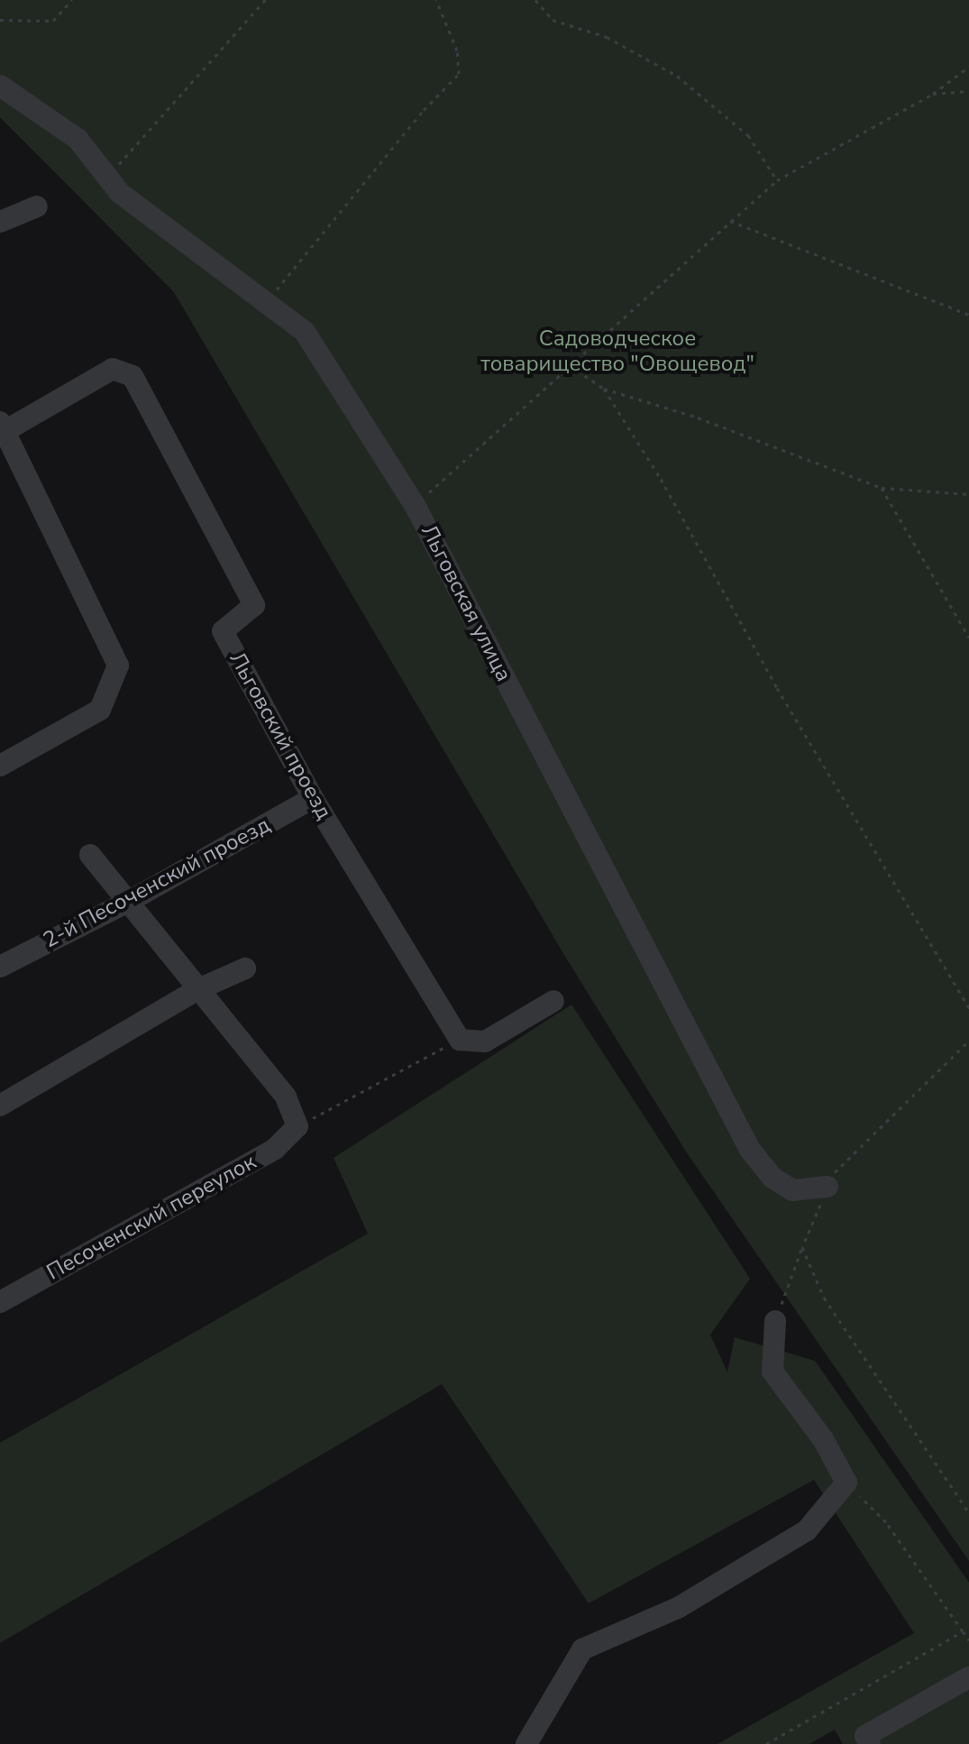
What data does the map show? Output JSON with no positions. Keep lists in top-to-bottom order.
{
  "streets": {
    "street": [
      "Льговская улица",
      "Льговский проезд",
      "2-й Песоченский проезд",
      "Песоченский переулок"
    ]
  },
  "crossings": [
    ["Льговский проезд", "2-й Песоченский проезд"]
  ],
  "parks": ["Садоводческое товарищество \"Овощевод\""]
}
